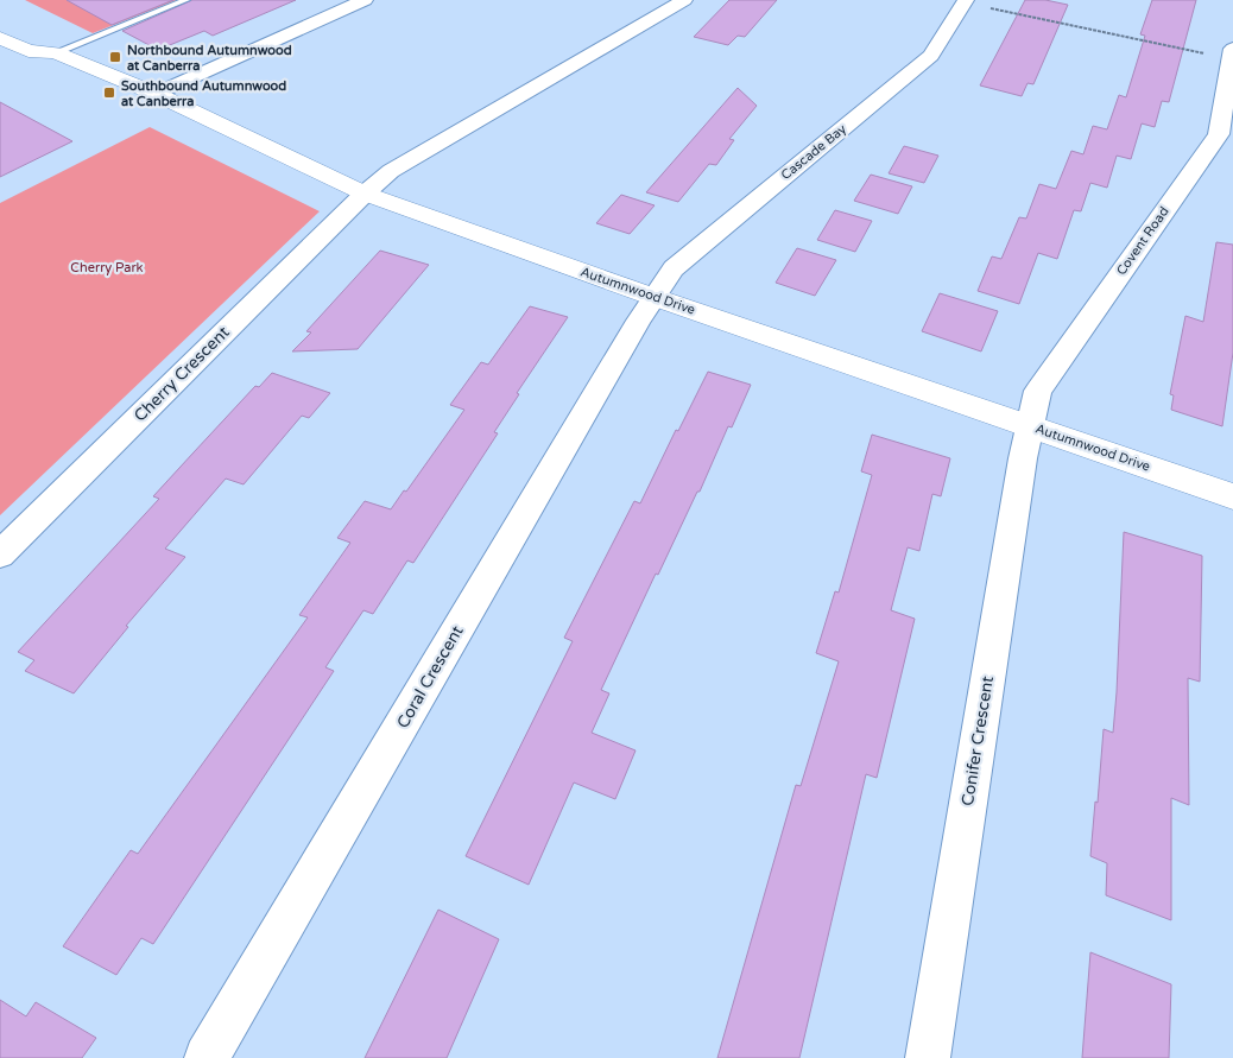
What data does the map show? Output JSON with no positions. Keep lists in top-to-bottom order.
{
  "streets": {
    "street": [
      "Cascade Bay",
      "Covent Road",
      "Autumnwood Drive",
      "Cherry Crescent",
      "Coral Crescent",
      "Conifer Crescent"
    ]
  },
  "crossings": [
    ["Cascade Bay", "Autumnwood Drive"],
    ["Cascade Bay", "Coral Crescent"],
    ["Covent Road", "Autumnwood Drive"],
    ["Covent Road", "Conifer Crescent"],
    ["Autumnwood Drive", "Cherry Crescent"],
    ["Autumnwood Drive", "Coral Crescent"],
    ["Autumnwood Drive", "Conifer Crescent"]
  ],
  "parks": ["Cherry Park"],
  "places": {
    "transit": ["Northbound Autumnwood at Canberra", "Southbound Autumnwood at Canberra"]
  }
}
